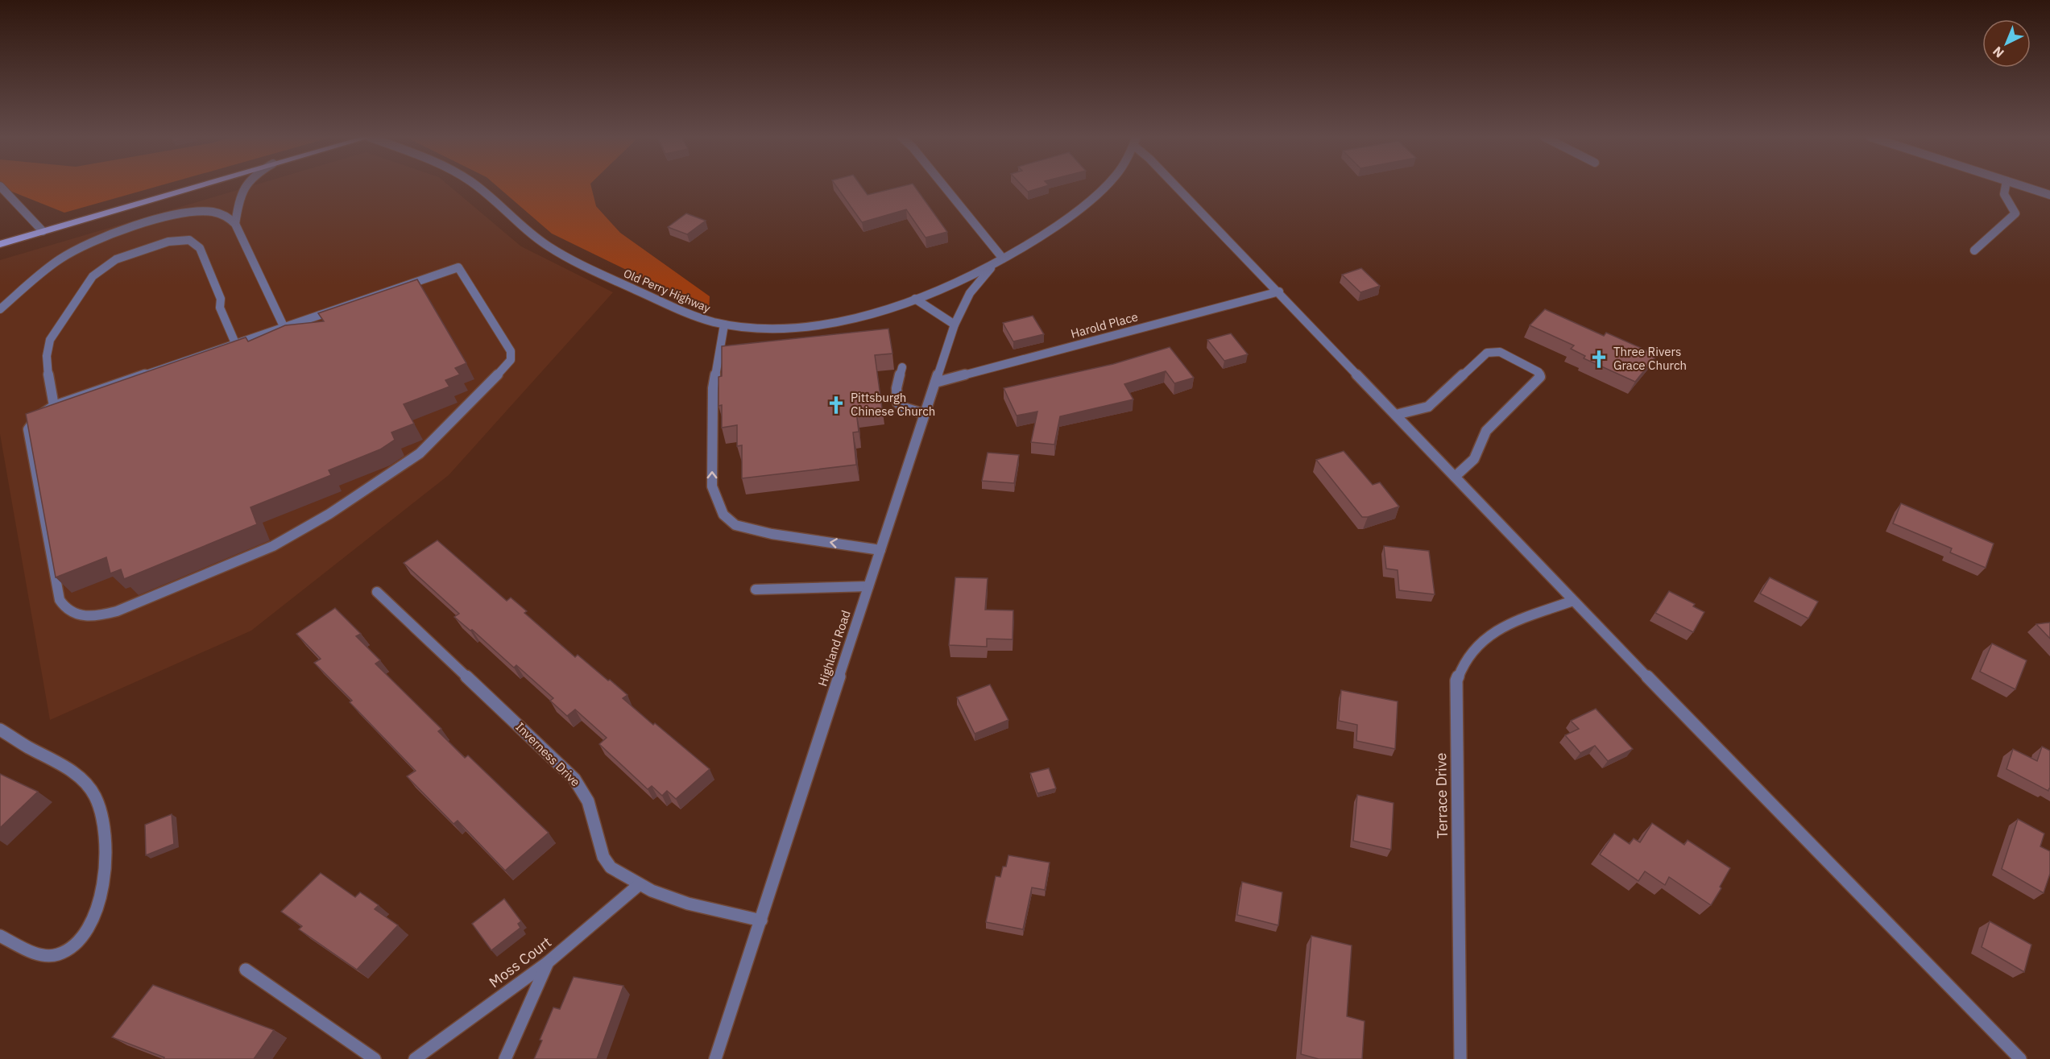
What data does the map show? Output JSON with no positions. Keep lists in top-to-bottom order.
{
  "streets": {
    "street": [
      "Old Perry Highway",
      "Harold Place",
      "Highland Road",
      "Inverness Drive",
      "Terrace Drive",
      "Moss Court"
    ]
  },
  "crossings": [
    ["Old Perry Highway", "Highland Road"],
    ["Harold Place", "Highland Road"],
    ["Highland Road", "Inverness Drive"],
    ["Inverness Drive", "Moss Court"]
  ],
  "places": {
    "church": ["Three Rivers Grace Church", "Pittsburgh Chinese Church"]
  },
  "north": "bottom left"
}
